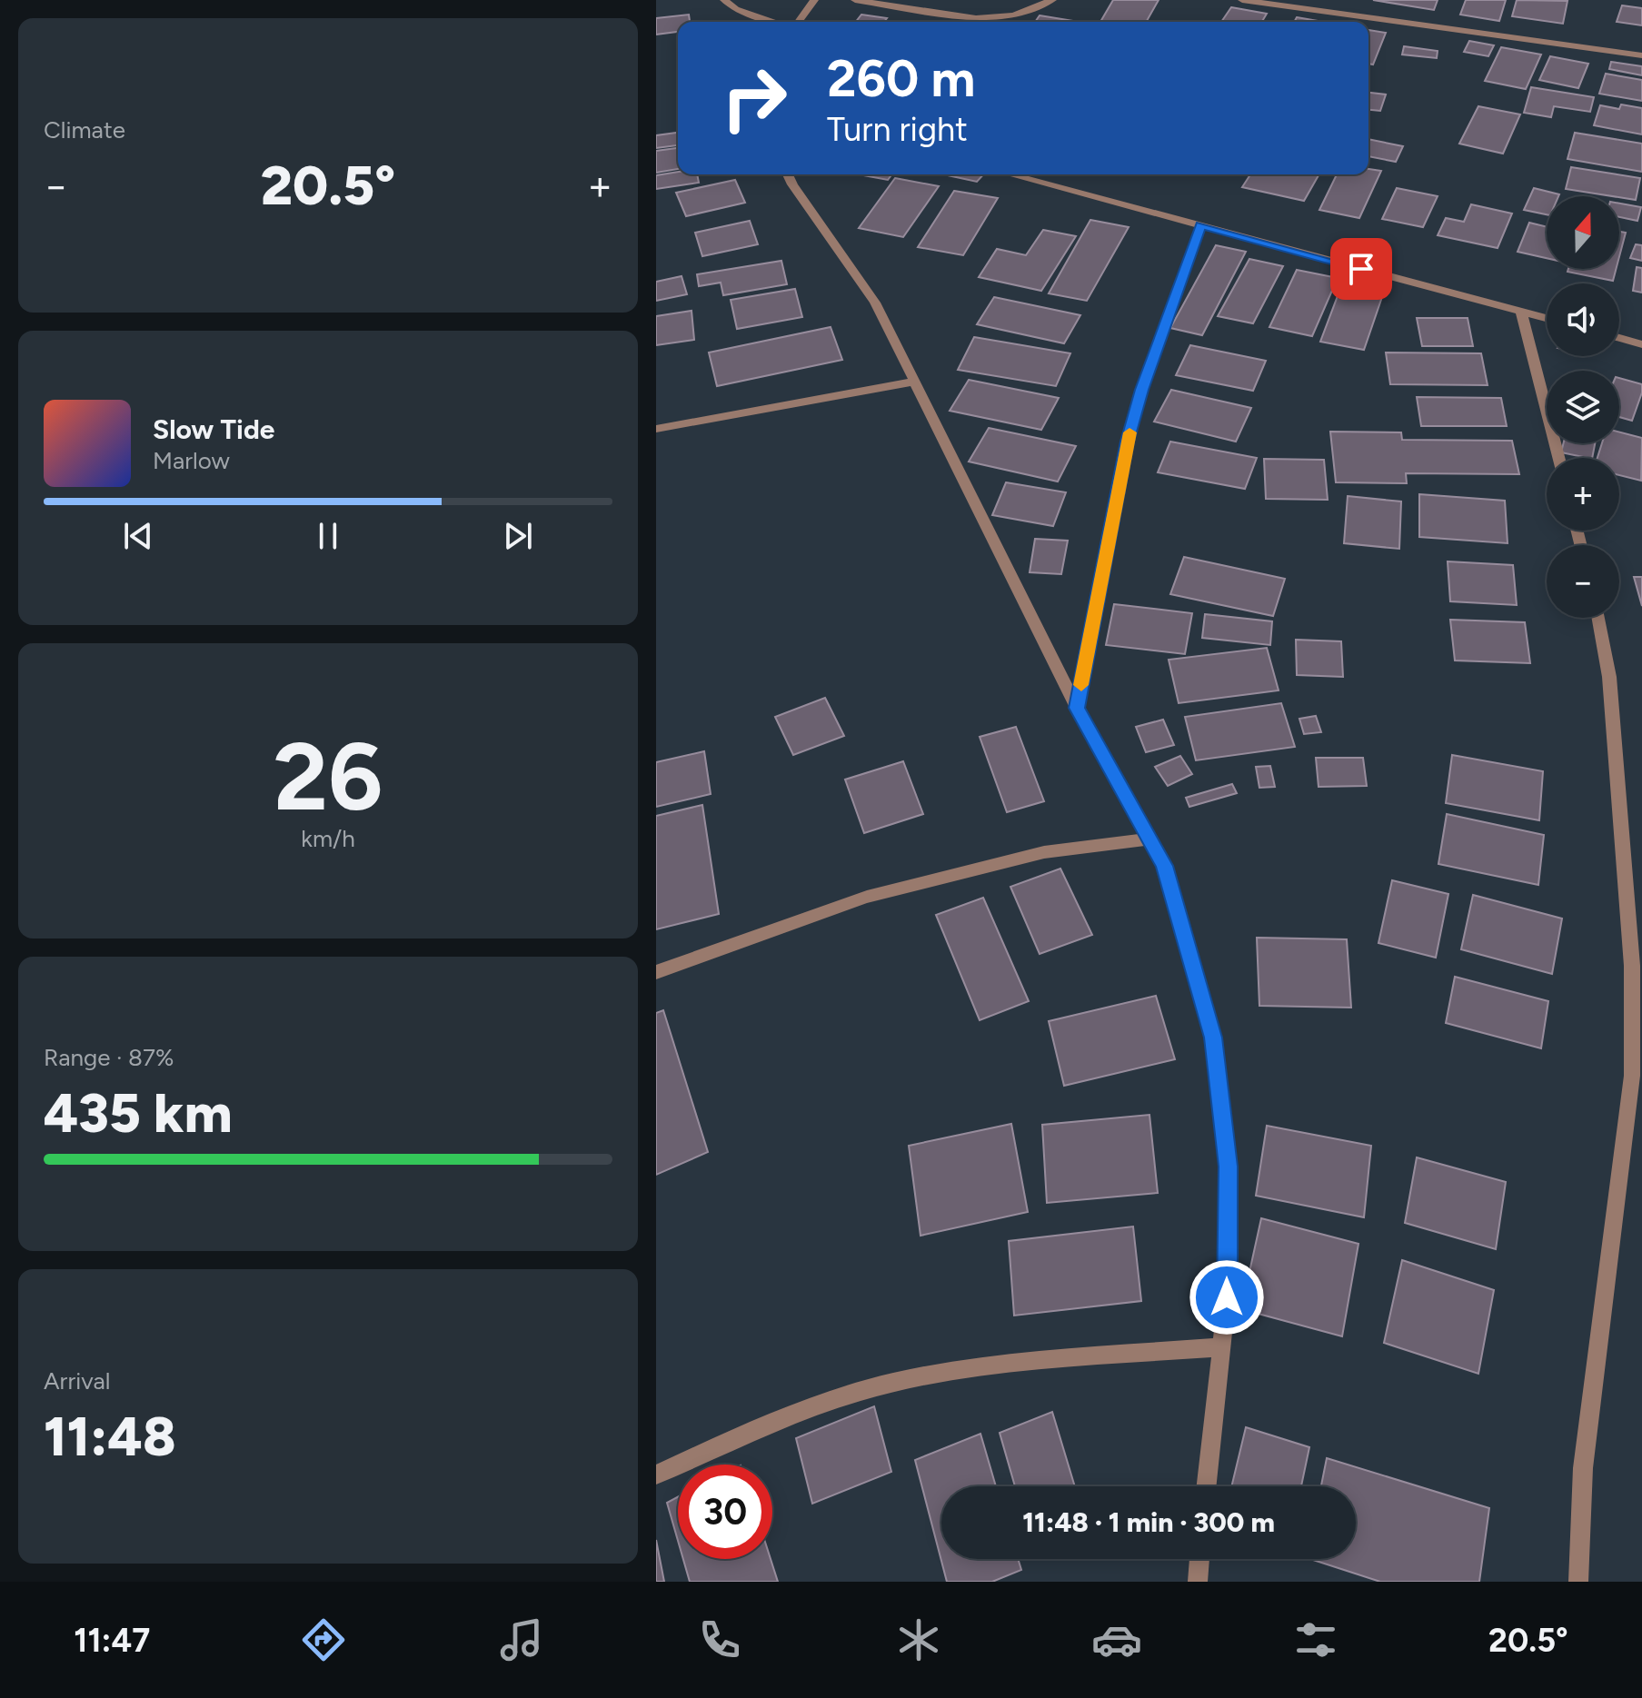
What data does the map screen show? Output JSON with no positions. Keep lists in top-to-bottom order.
{
  "north": "top",
  "page": {
    "tile": [
      "Climate",
      ["26", "km/h"],
      ["Range · 87%", "435 km"],
      ["Arrival", "11:48"]
    ],
    "turn": ["260 m", "Turn right"],
    "heat": ["−", "20.5°", "+"],
    "map_buttons": ["+", "−"],
    "song": ["Slow Tide", "Marlow"],
    "limit": "30",
    "trip": "11:48 · 1 min · 300 m",
    "tabs": ["11:47", "20.5°"]
  }
}
